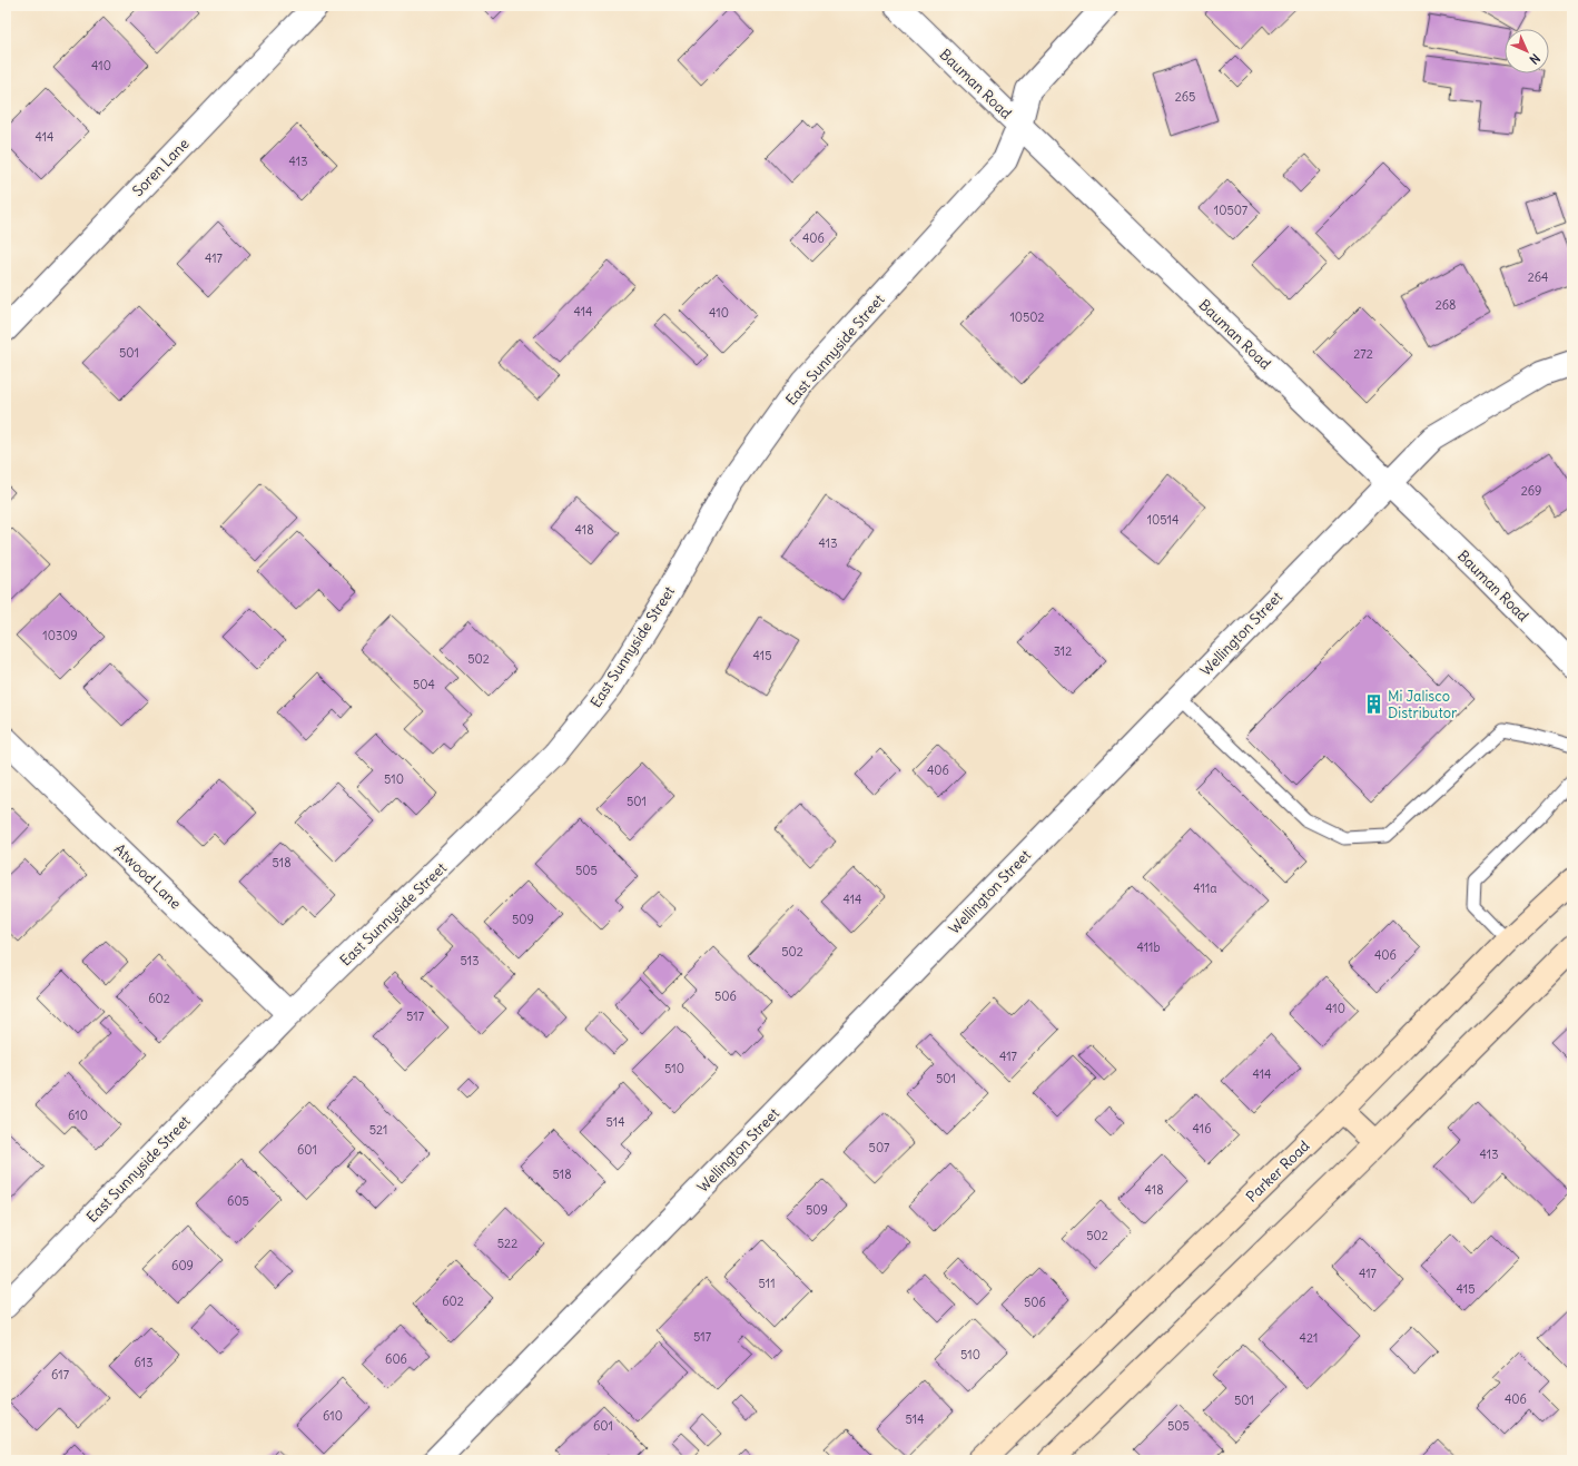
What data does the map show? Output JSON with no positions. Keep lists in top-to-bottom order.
{
  "streets": {
    "main road": ["Parker Road"],
    "street": [
      "Bauman Road",
      "Soren Lane",
      "East Sunnyside Street",
      "Wellington Street",
      "Atwood Lane"
    ]
  },
  "crossings": [
    ["Bauman Road", "East Sunnyside Street"],
    ["Bauman Road", "Wellington Street"],
    ["East Sunnyside Street", "Atwood Lane"]
  ],
  "places": {
    "building": ["Mi Jalisco Distributor"]
  },
  "house_numbers": [
    "410",
    "265",
    "414",
    "413",
    "10507",
    "406",
    "417",
    "264",
    "268",
    "414",
    "410",
    "10502",
    "501",
    "272",
    "269",
    "10514",
    "418",
    "413",
    "10309",
    "312",
    "415",
    "502",
    "504",
    "406",
    "510",
    "501",
    "518",
    "505",
    "411a",
    "414",
    "509",
    "411b",
    "502",
    "406",
    "513",
    "506",
    "602",
    "410",
    "517",
    "417",
    "510",
    "414",
    "501",
    "610",
    "514",
    "416",
    "521",
    "507",
    "601",
    "413",
    "518",
    "418",
    "605",
    "509",
    "502",
    "522",
    "609",
    "417",
    "511",
    "415",
    "602",
    "506",
    "517",
    "421",
    "510",
    "606",
    "613",
    "617",
    "406",
    "501",
    "610",
    "514",
    "601",
    "505"
  ],
  "north": "bottom right"
}
